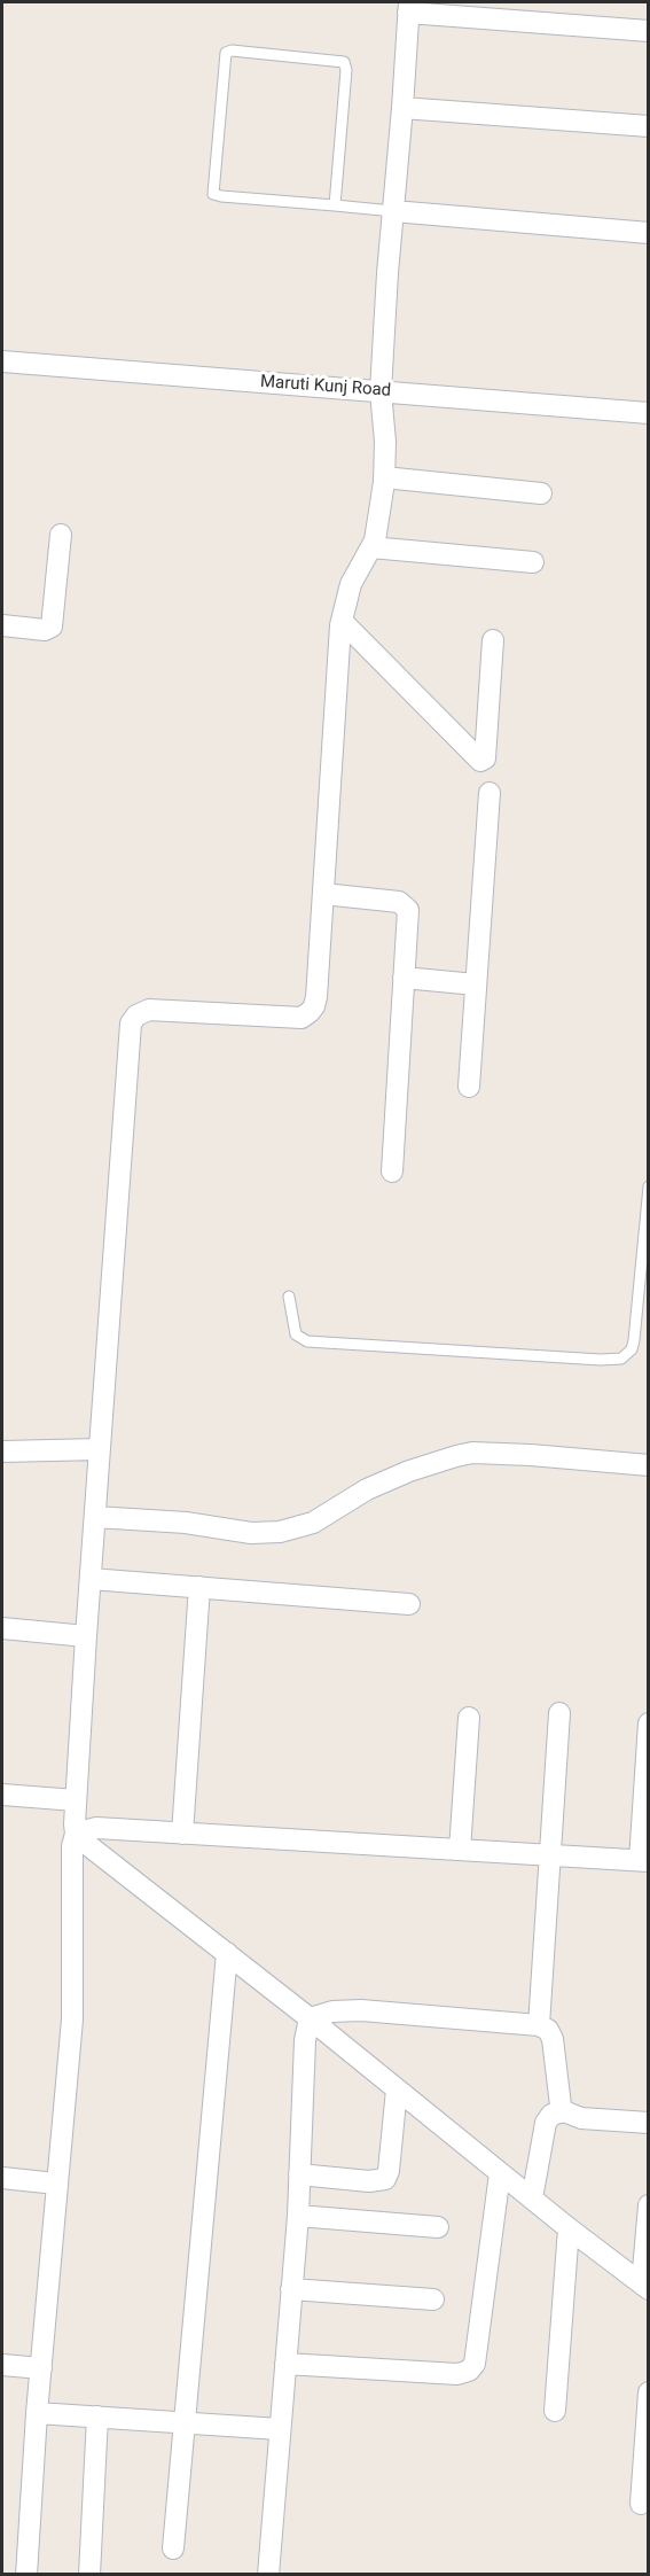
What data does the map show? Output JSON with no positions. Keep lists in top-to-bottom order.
{
  "streets": {
    "street": ["Maruti Kunj Road"]
  }
}
